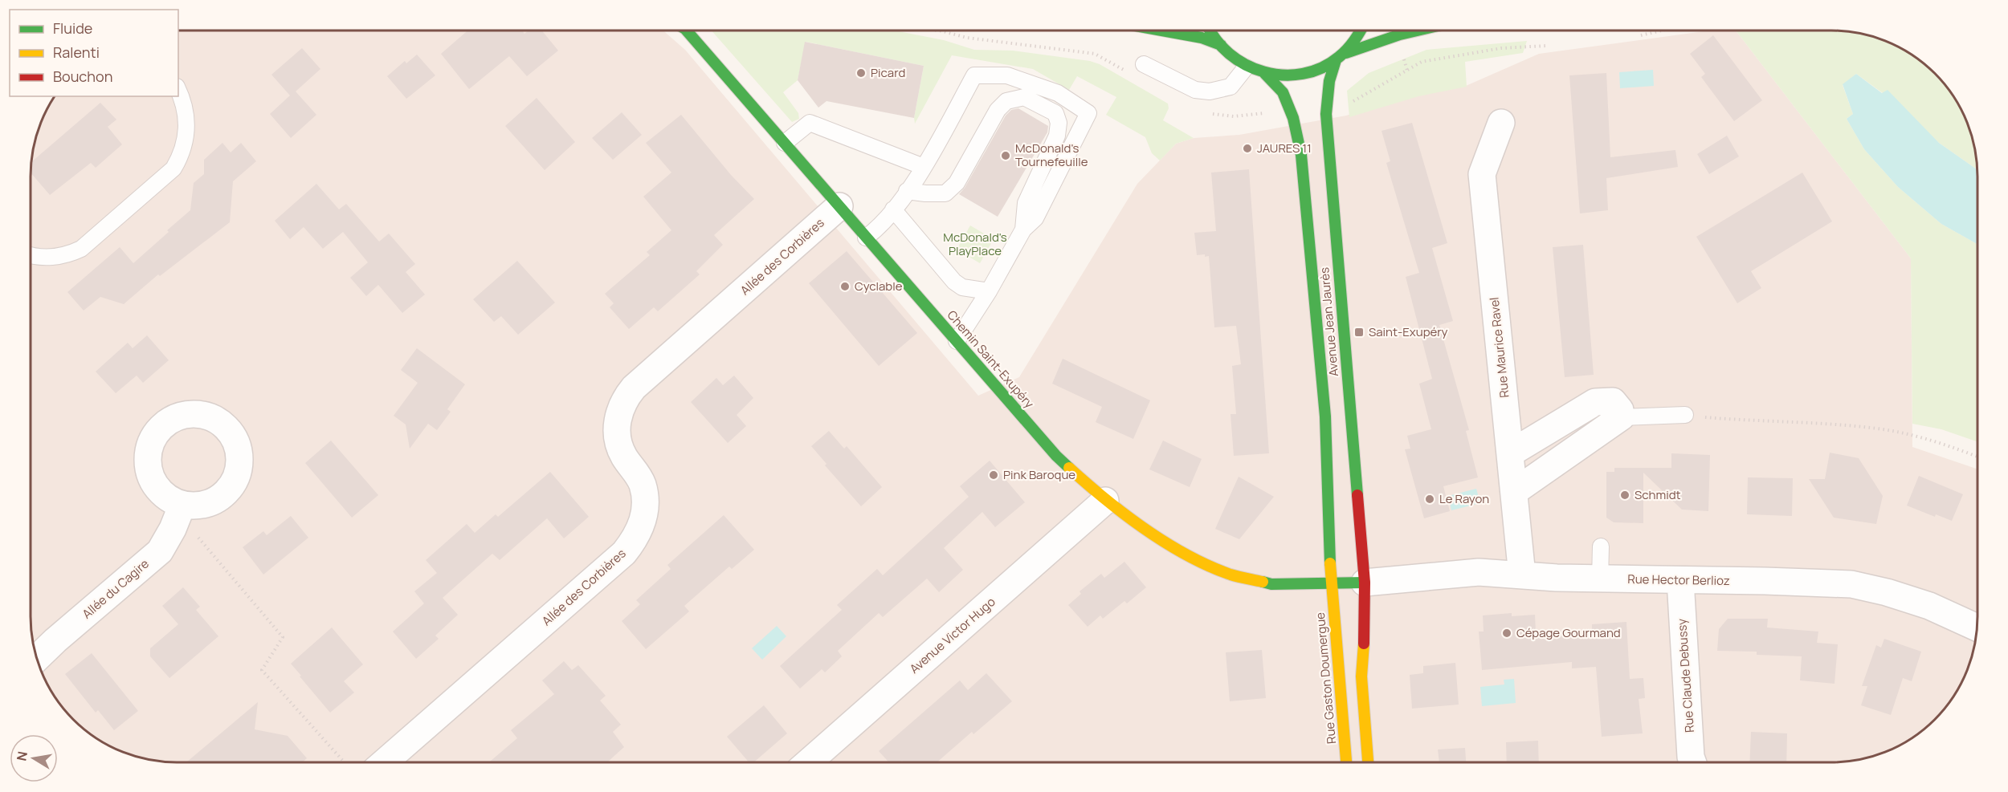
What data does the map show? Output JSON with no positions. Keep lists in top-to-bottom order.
{
  "streets": {
    "main road": ["Avenue Jean Jaurès", "Chemin Saint-Exupéry", "Rue Gaston Doumergue"],
    "street": [
      "Allée des Corbières",
      "Rue Maurice Ravel",
      "Rue Hector Berlioz",
      "Allée du Cagire",
      "Avenue Victor Hugo",
      "Rue Claude Debussy"
    ]
  },
  "crossings": [
    ["Allée des Corbières", "Chemin Saint-Exupéry"],
    ["Avenue Jean Jaurès", "Chemin Saint-Exupéry"],
    ["Avenue Jean Jaurès", "Rue Hector Berlioz"],
    ["Avenue Jean Jaurès", "Rue Gaston Doumergue"],
    ["Rue Maurice Ravel", "Rue Hector Berlioz"],
    ["Chemin Saint-Exupéry", "Rue Hector Berlioz"],
    ["Chemin Saint-Exupéry", "Avenue Victor Hugo"],
    ["Chemin Saint-Exupéry", "Rue Gaston Doumergue"],
    ["Rue Hector Berlioz", "Rue Claude Debussy"]
  ],
  "parks": ["McDonald's PlayPlace"],
  "places": {
    "other": [
      "Picard",
      "JAURES 11",
      "McDonald's Tournefeuille",
      "Cyclable",
      "Pink Baroque",
      "Schmidt",
      "Le Rayon",
      "Cépage Gourmand"
    ],
    "transit": ["Saint-Exupéry"]
  },
  "legend": ["Fluide", "Ralenti", "Bouchon"],
  "north": "left"
}
